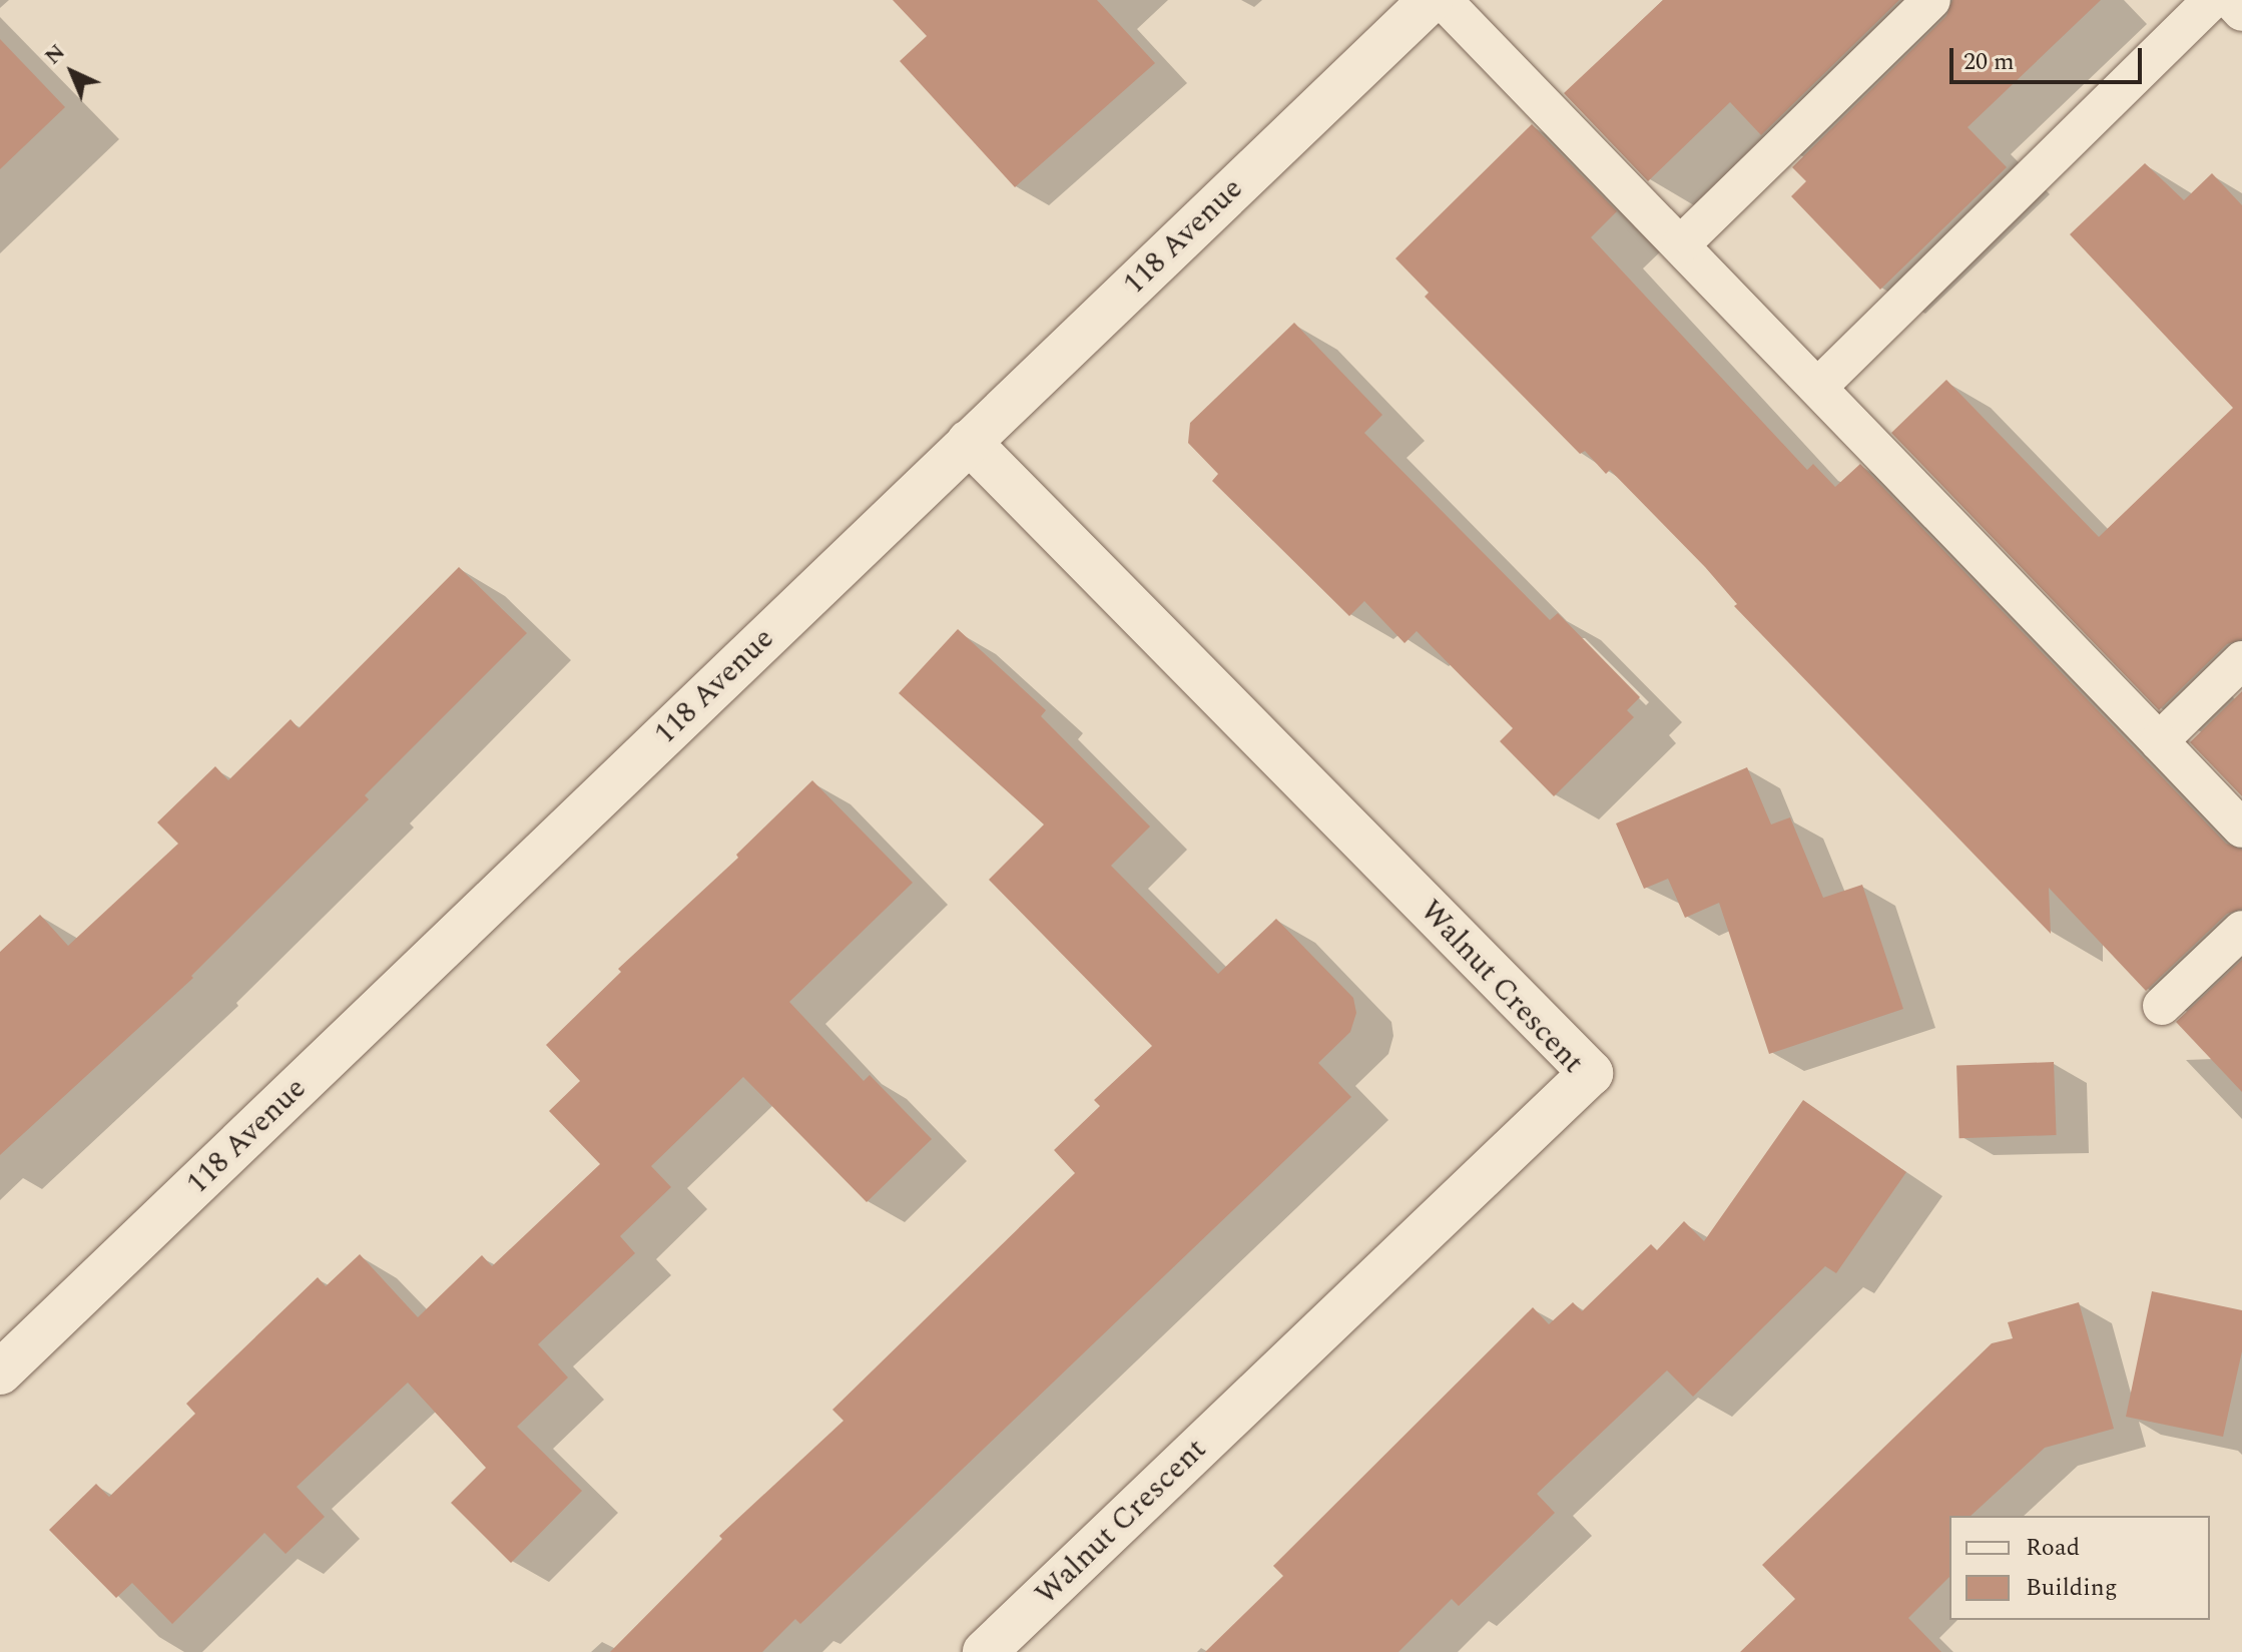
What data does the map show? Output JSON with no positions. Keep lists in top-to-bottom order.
{
  "streets": {
    "street": ["118 Avenue", "Walnut Crescent"]
  },
  "crossings": [
    ["118 Avenue", "Walnut Crescent"]
  ],
  "legend": ["Road", "Building"],
  "scale_bar": "20 m",
  "north": "top left"
}
